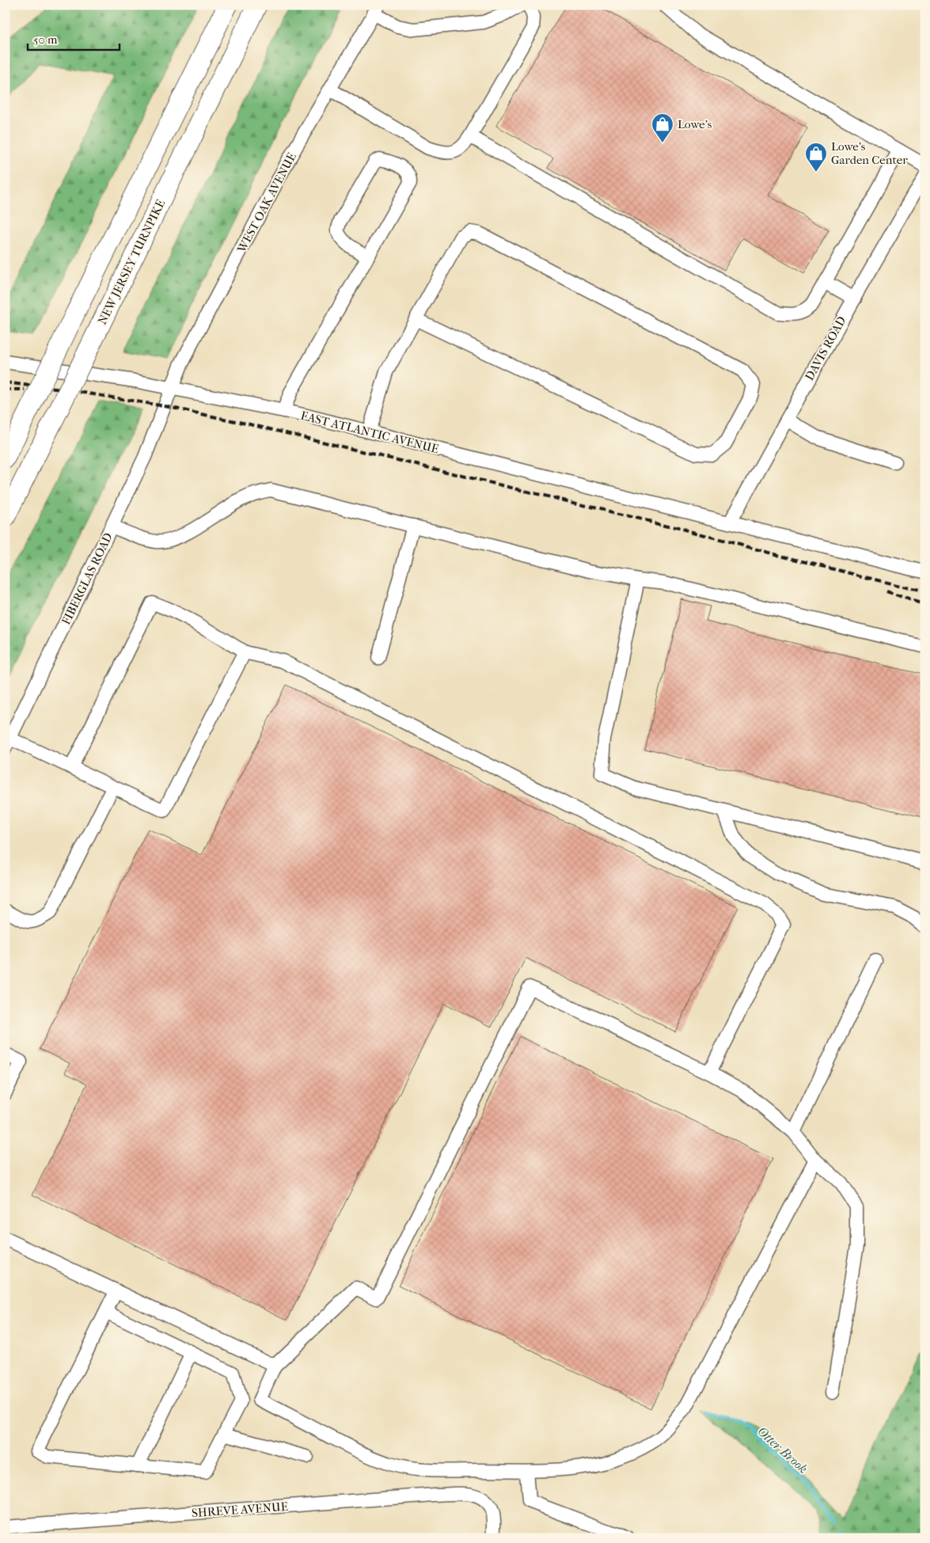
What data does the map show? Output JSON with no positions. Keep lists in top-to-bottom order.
{
  "streets": {
    "highway": ["NEW JERSEY TURNPIKE"],
    "street": [
      "WEST OAK AVENUE",
      "DAVIS ROAD",
      "EAST ATLANTIC AVENUE",
      "FIBERGLAS ROAD",
      "SHREVE AVENUE"
    ]
  },
  "crossings": [
    ["WEST OAK AVENUE", "EAST ATLANTIC AVENUE"],
    ["WEST OAK AVENUE", "FIBERGLAS ROAD"],
    ["DAVIS ROAD", "EAST ATLANTIC AVENUE"]
  ],
  "water": ["Otter Brook"],
  "places": {
    "shop": ["Lowe's", "Lowe's Garden Center"]
  },
  "scale_bar": "50 m"
}
